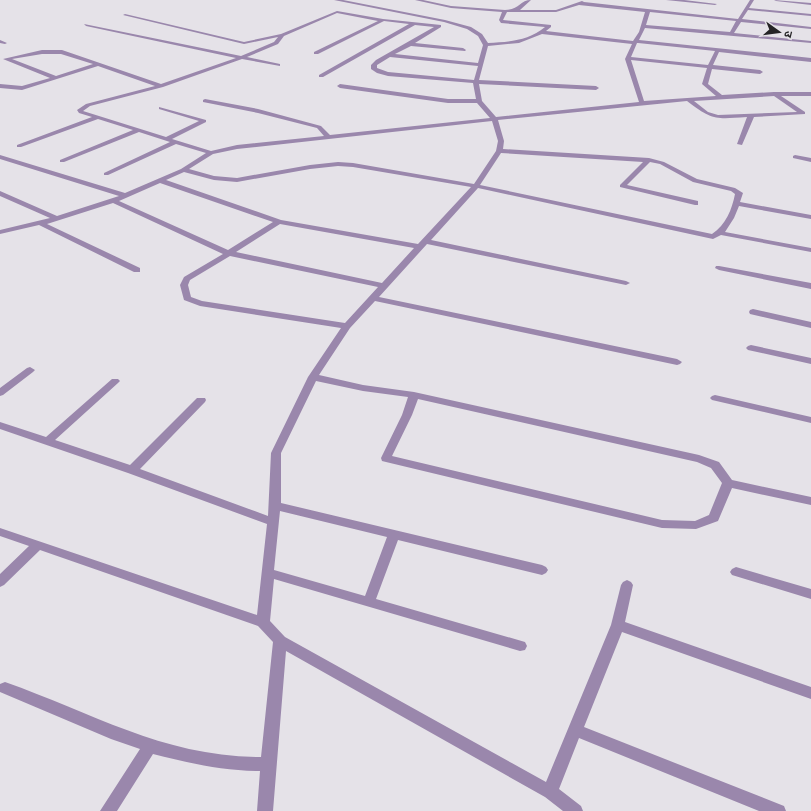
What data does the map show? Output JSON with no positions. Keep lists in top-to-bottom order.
{
  "north": "right"
}
